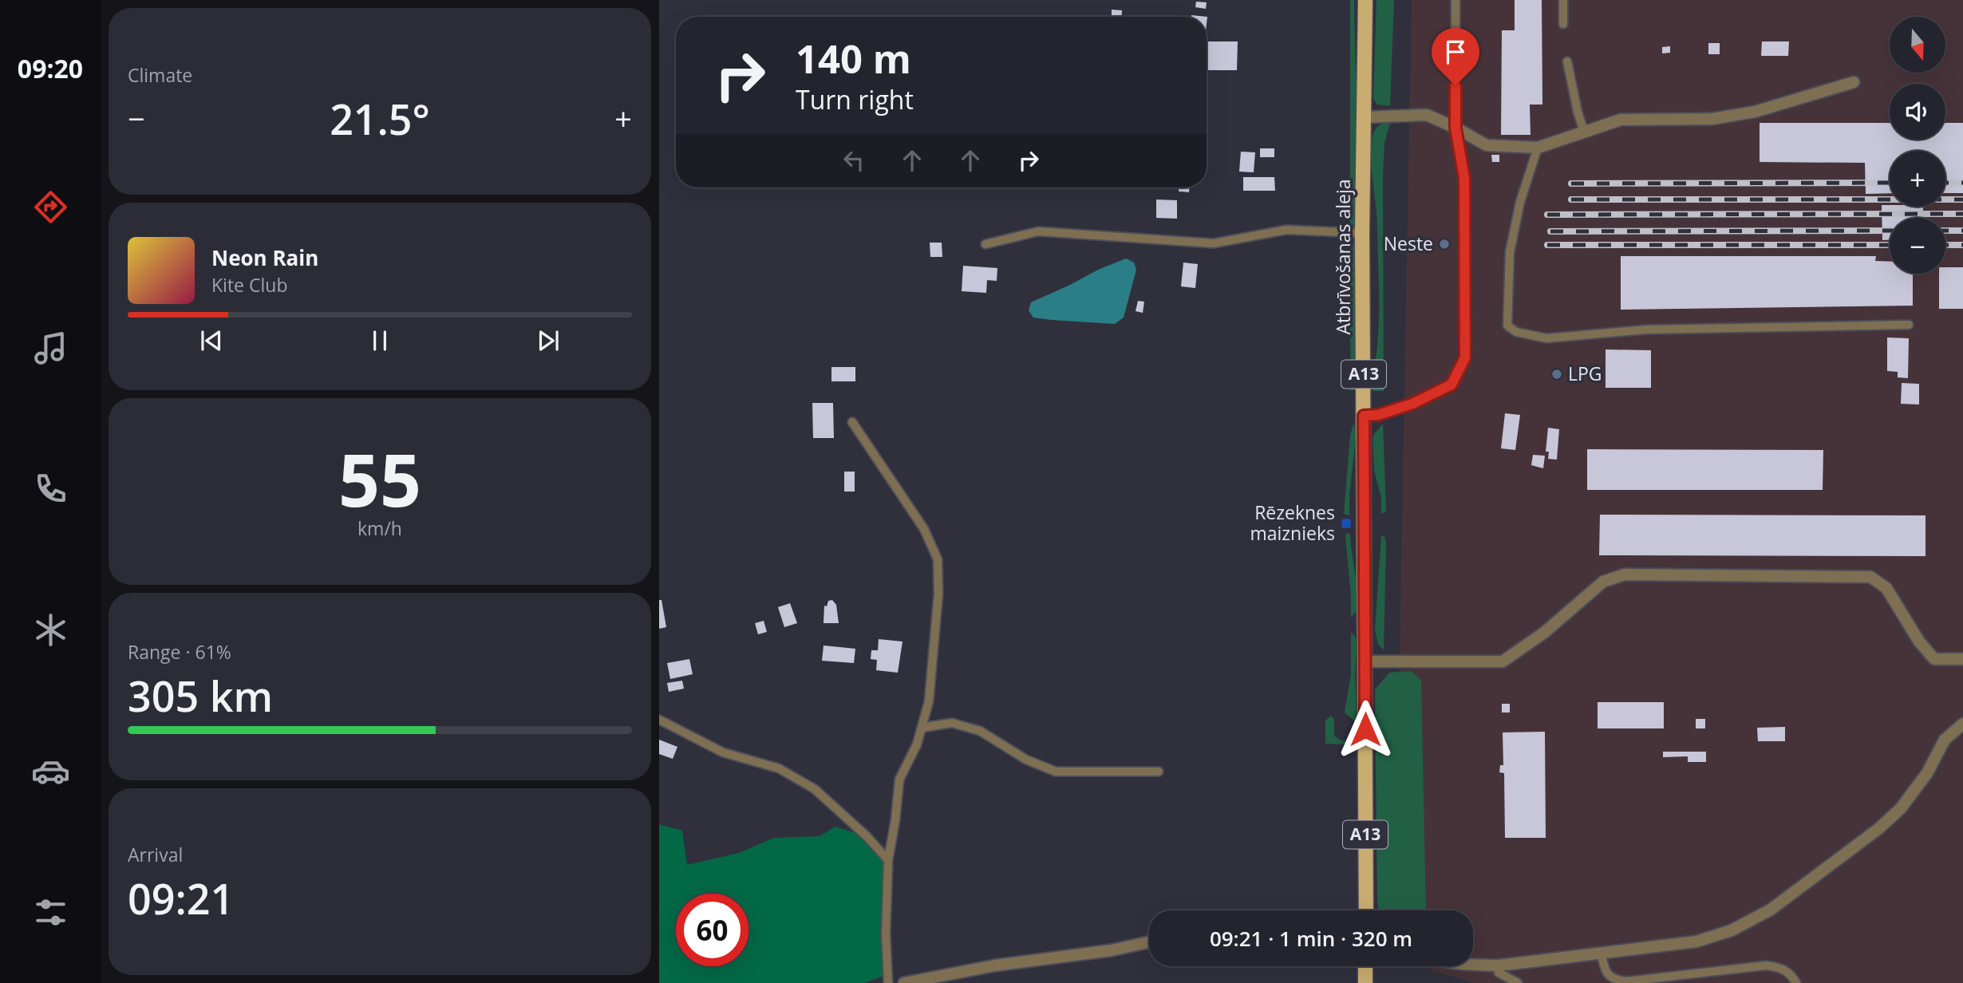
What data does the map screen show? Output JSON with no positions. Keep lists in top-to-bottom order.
{
  "streets": {
    "main road": ["Atbrīvošanas aleja", "A13"]
  },
  "places": {
    "other": ["Neste", "LPG"],
    "transit": ["Rēzeknes maiznieks"]
  },
  "north": "bottom",
  "page": {
    "tabs": "09:20",
    "tile": [
      "Climate",
      ["55", "km/h"],
      ["Range · 61%", "305 km"],
      ["Arrival", "09:21"]
    ],
    "map_buttons": ["+", "−"],
    "turn": ["140 m", "Turn right"],
    "heat": ["−", "21.5°", "+"],
    "song": ["Neon Rain", "Kite Club"],
    "limit": "60",
    "trip": "09:21 · 1 min · 320 m"
  }
}
